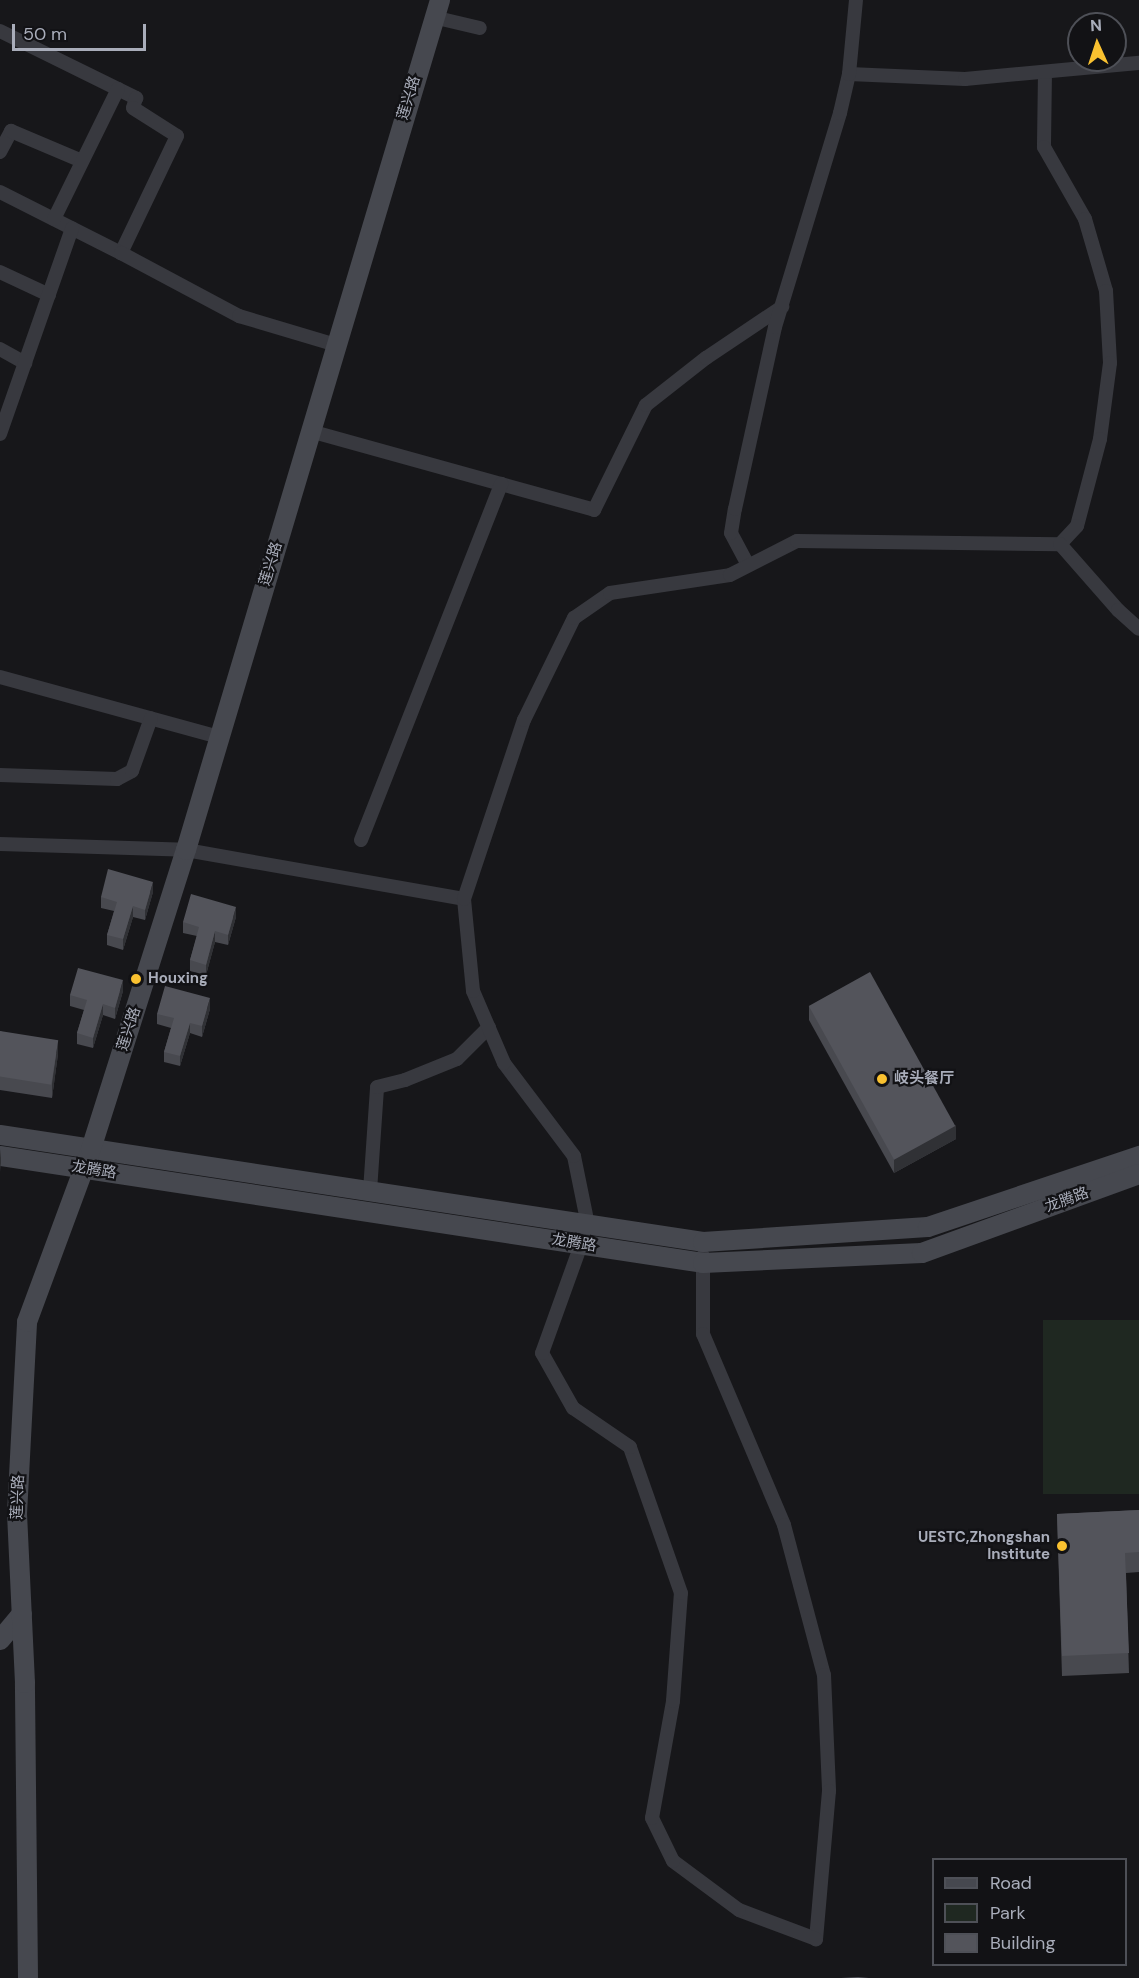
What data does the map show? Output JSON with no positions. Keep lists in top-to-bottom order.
{
  "streets": {
    "street": ["莲兴路", "龙腾路"]
  },
  "crossings": [
    ["莲兴路", "龙腾路"]
  ],
  "places": ["Houxing", "岐头餐厅", "UESTC,Zhongshan Institute"],
  "legend": ["Road", "Park", "Building"],
  "scale_bar": "50 m",
  "north": "top"
}
